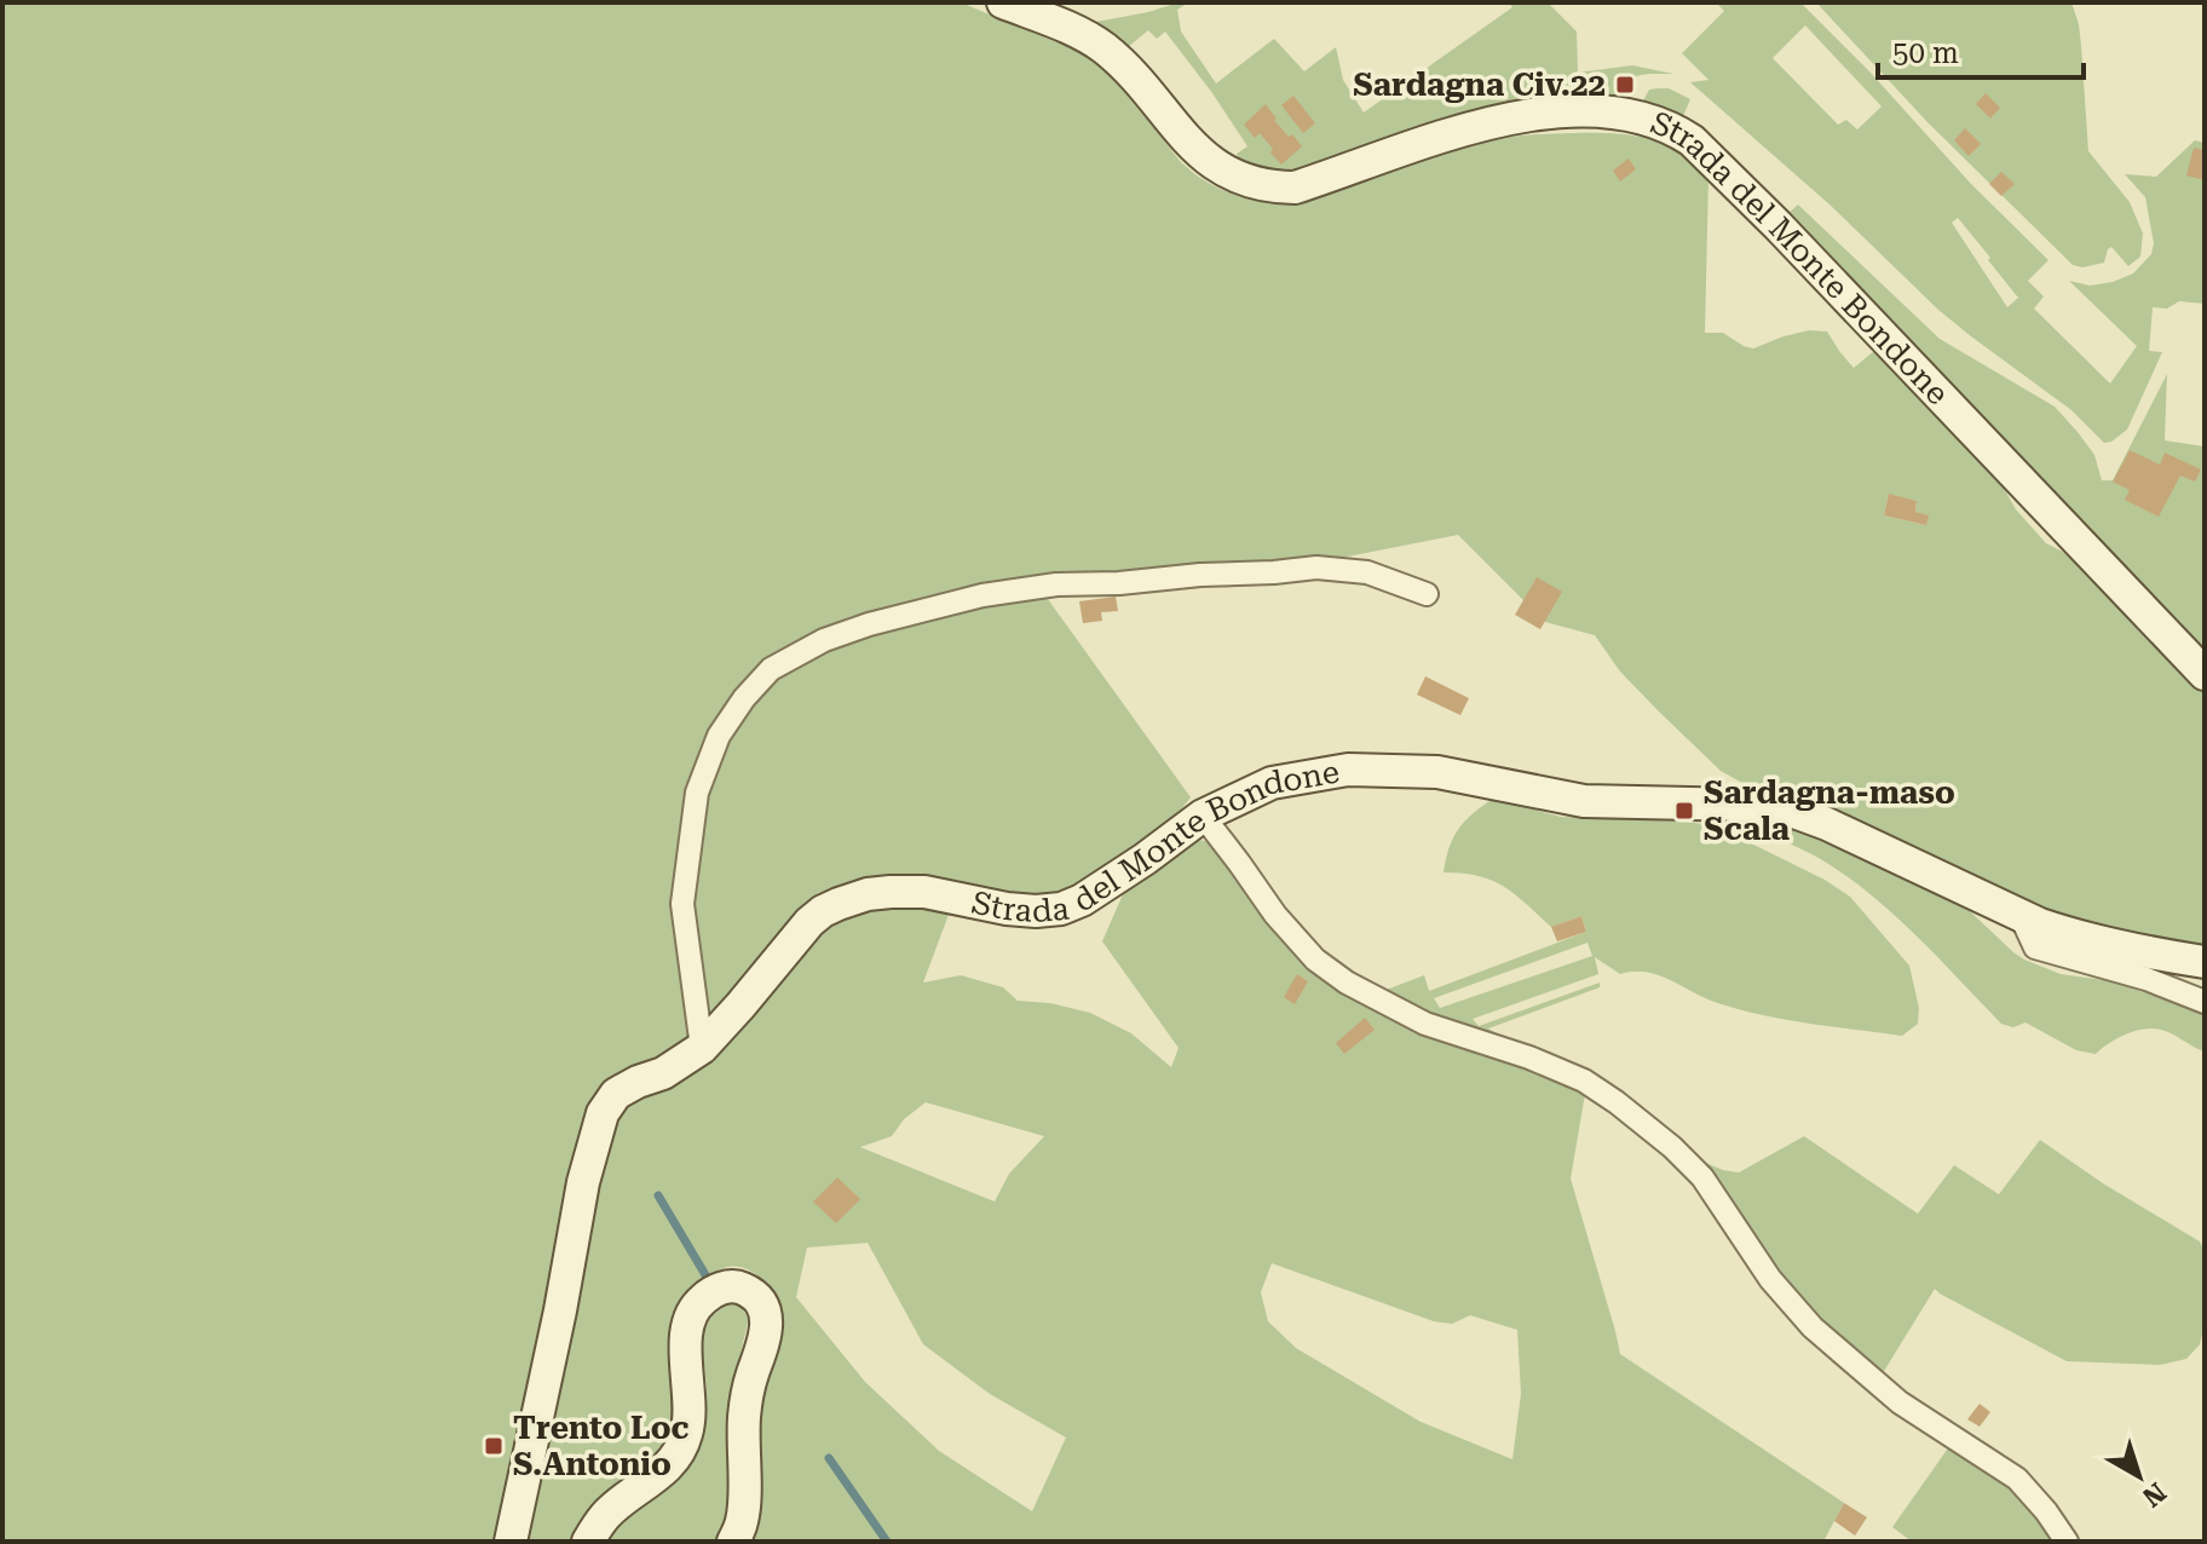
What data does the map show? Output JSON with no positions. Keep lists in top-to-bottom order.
{
  "streets": {
    "street": ["Strada del Monte Bondone"]
  },
  "places": {
    "transit": ["Sardagna Civ.22", "Sardagna-maso Scala", "Trento Loc S.Antonio"]
  },
  "scale_bar": "50 m",
  "north": "bottom right"
}
